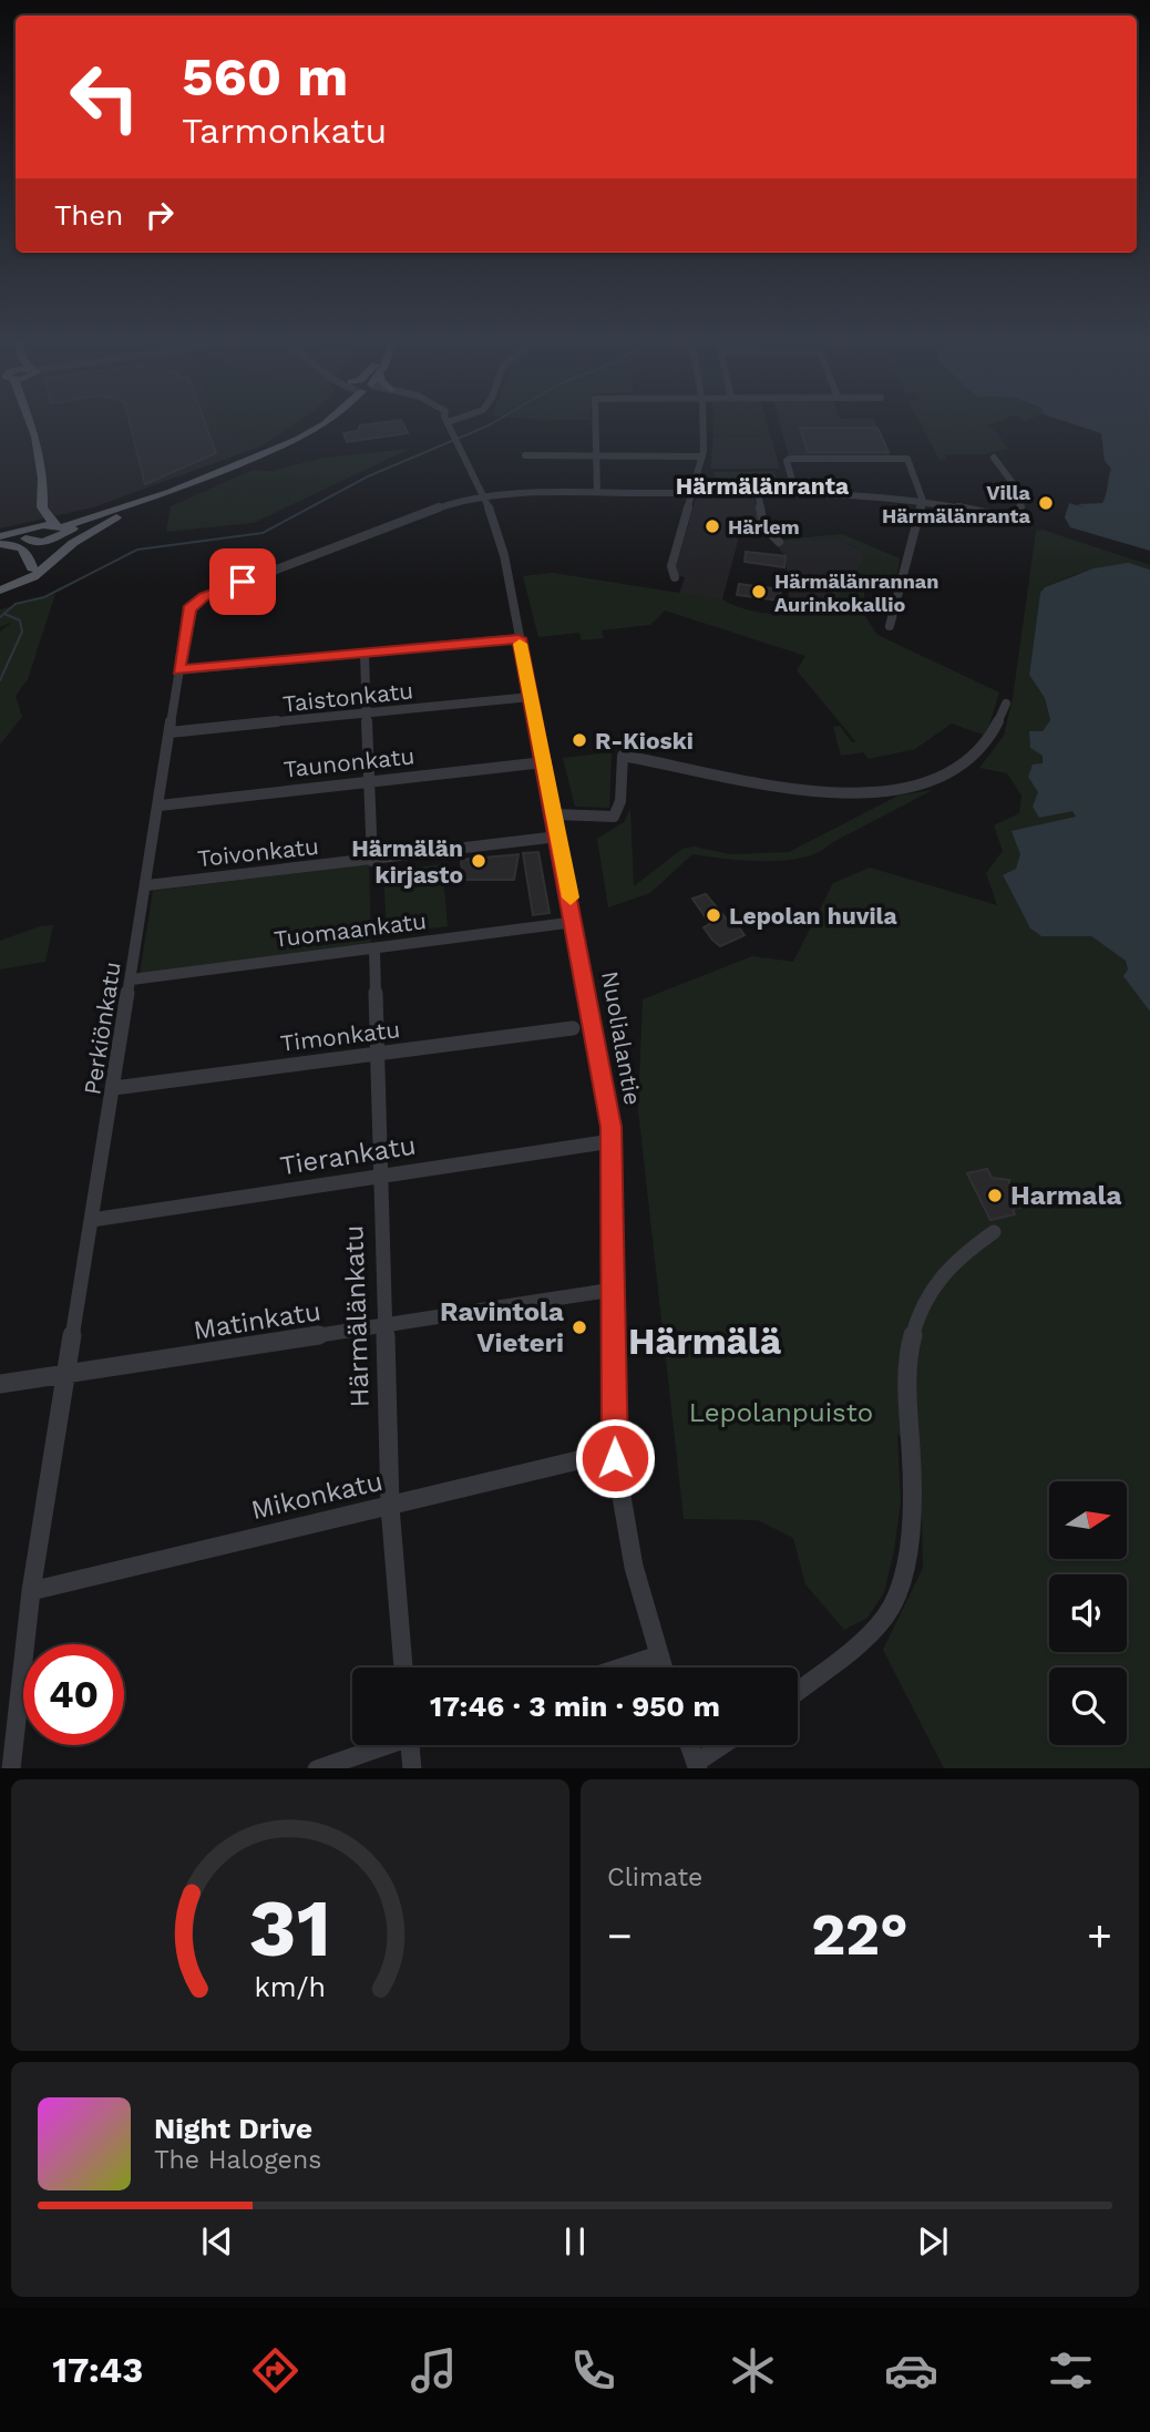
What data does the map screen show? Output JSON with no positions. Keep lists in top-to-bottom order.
{
  "streets": {
    "street": [
      "Taistonkatu",
      "Taunonkatu",
      "Toivonkatu",
      "Tuomaankatu",
      "Perkiönkatu",
      "Timonkatu",
      "Nuolialantie",
      "Tierankatu",
      "Härmälänkatu",
      "Matinkatu",
      "Mikonkatu"
    ]
  },
  "crossings": [
    ["Taistonkatu", "Perkiönkatu"],
    ["Taistonkatu", "Nuolialantie"],
    ["Taunonkatu", "Perkiönkatu"],
    ["Taunonkatu", "Nuolialantie"],
    ["Toivonkatu", "Perkiönkatu"],
    ["Toivonkatu", "Nuolialantie"],
    ["Tuomaankatu", "Perkiönkatu"],
    ["Tuomaankatu", "Nuolialantie"],
    ["Tuomaankatu", "Härmälänkatu"],
    ["Perkiönkatu", "Timonkatu"],
    ["Perkiönkatu", "Nuolialantie"],
    ["Perkiönkatu", "Tierankatu"],
    ["Perkiönkatu", "Matinkatu"],
    ["Perkiönkatu", "Mikonkatu"],
    ["Timonkatu", "Härmälänkatu"],
    ["Nuolialantie", "Tierankatu"],
    ["Nuolialantie", "Matinkatu"],
    ["Nuolialantie", "Mikonkatu"],
    ["Tierankatu", "Härmälänkatu"],
    ["Härmälänkatu", "Matinkatu"],
    ["Härmälänkatu", "Mikonkatu"]
  ],
  "districts": ["Härmälänranta", "Härmälä"],
  "parks": ["Lepolanpuisto"],
  "places": [
    "Villa Härmälänranta",
    "Härlem",
    "Härmälänrannan Aurinkokallio",
    "R-Kioski",
    "Härmälän kirjasto",
    "Lepolan huvila",
    "Harmala",
    "Ravintola Vieteri"
  ],
  "north": "right",
  "page": {
    "turn": ["560 m", "Tarmonkatu"],
    "then": "Then",
    "limit": "40",
    "trip": "17:46 · 3 min · 950 m",
    "tile": "Climate",
    "heat": ["−", "22°", "+"],
    "song": ["Night Drive", "The Halogens"],
    "tabs": "17:43",
    "gauge": ["31", "km/h"]
  }
}
